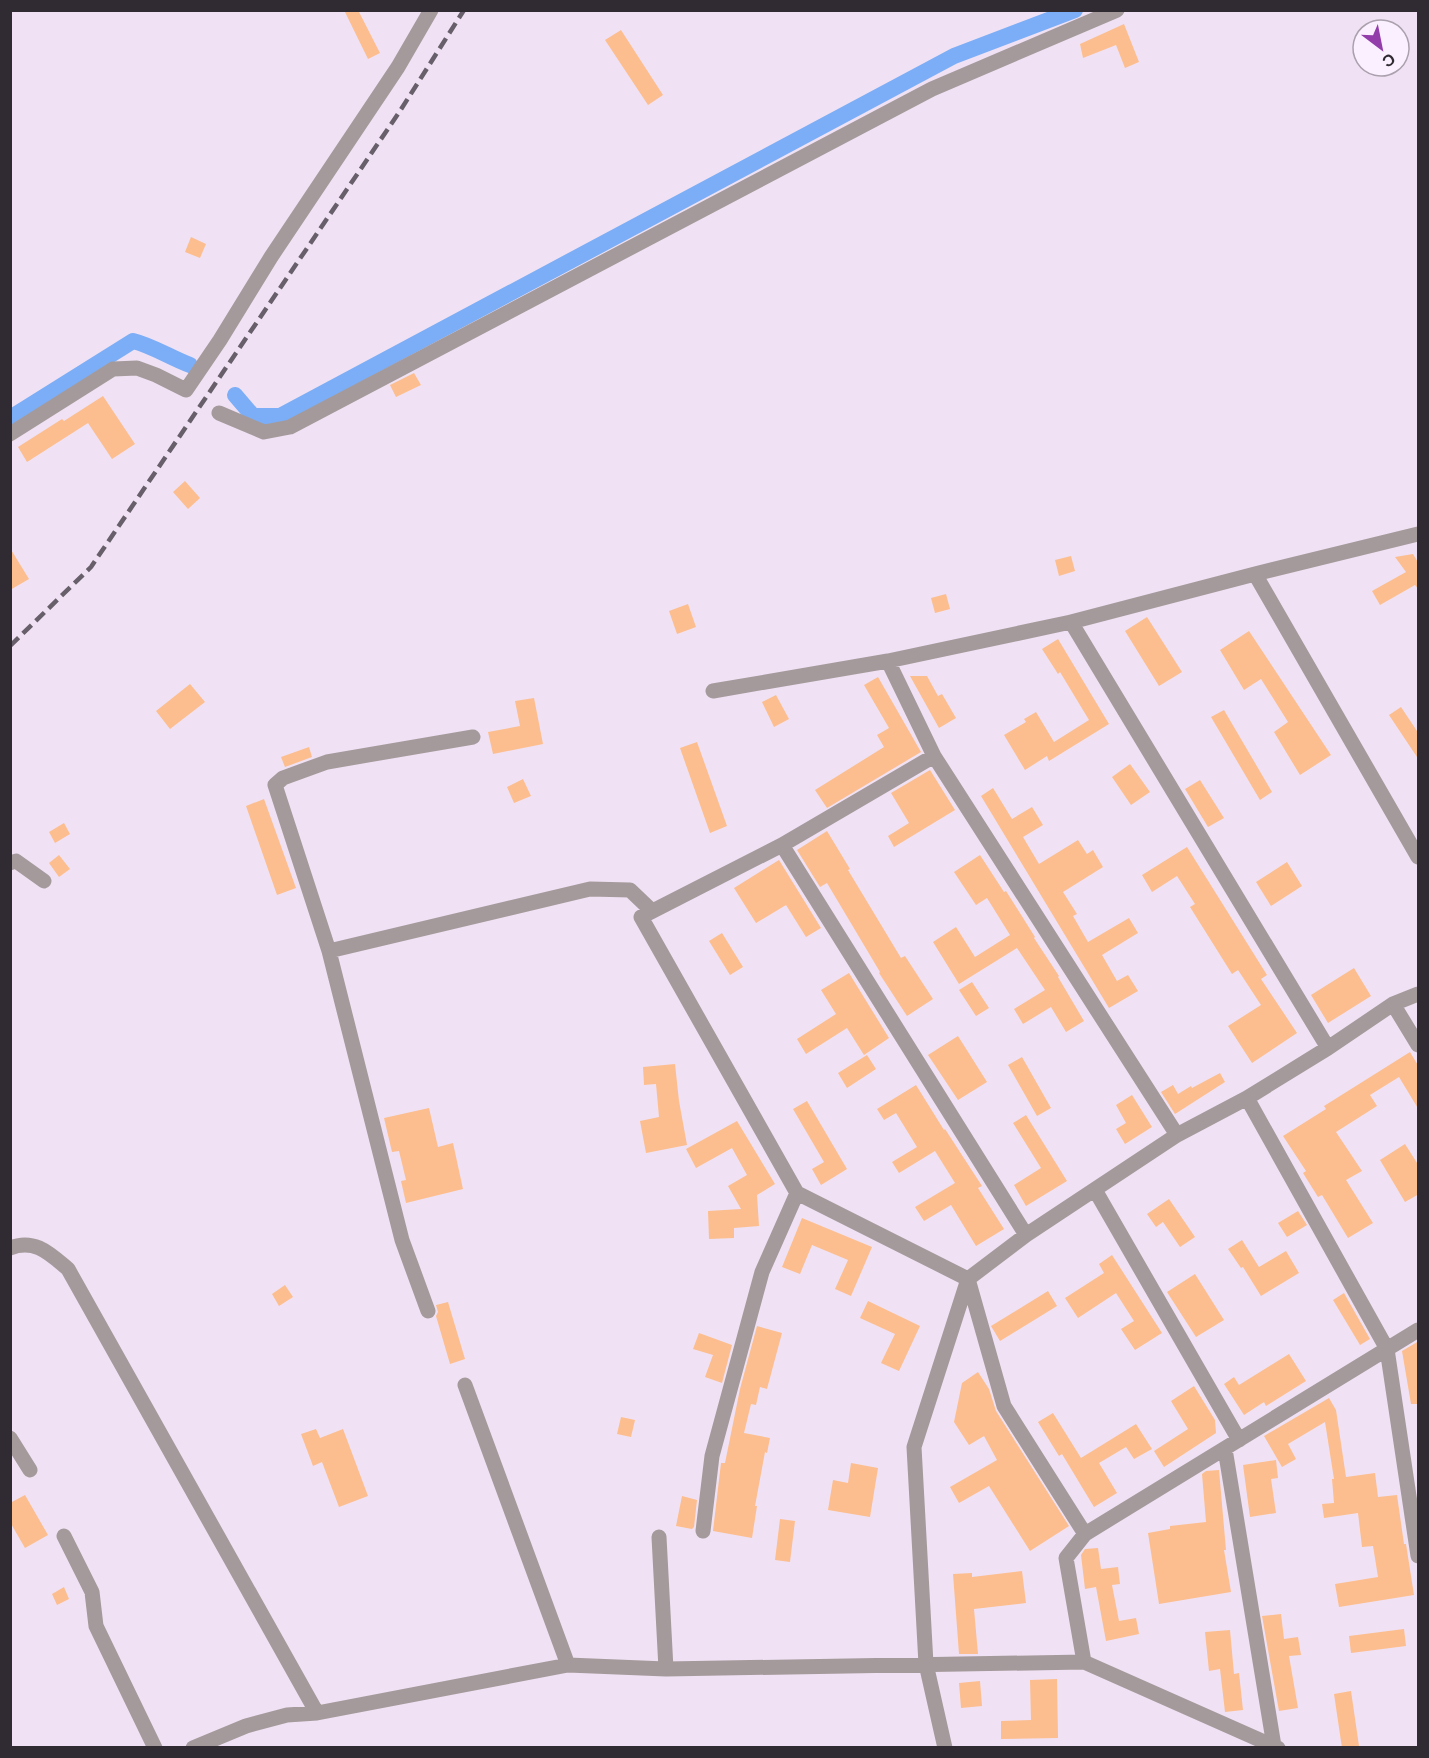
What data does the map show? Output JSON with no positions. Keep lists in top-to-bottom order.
{
  "north": "bottom right"
}
